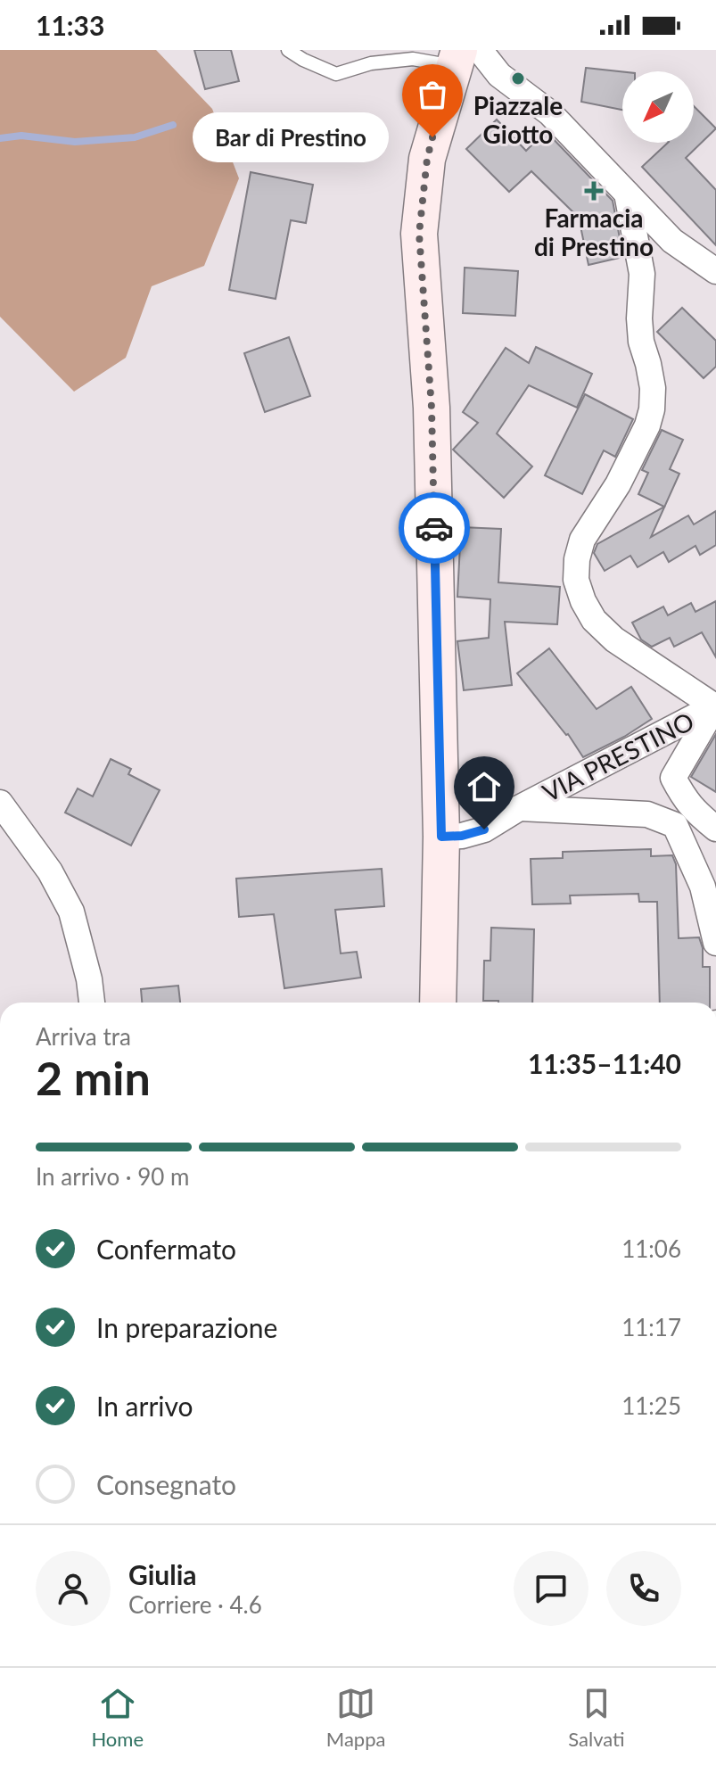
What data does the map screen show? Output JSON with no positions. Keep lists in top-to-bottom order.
{
  "streets": {
    "street": ["VIA PRESTINO"]
  },
  "places": {
    "other": ["Piazzale Giotto", "Bar di Prestino"],
    "health": ["Farmacia di Prestino"]
  },
  "north": "bottom left",
  "page": {
    "status": "11:33",
    "bubble": "Bar di Prestino",
    "heading": ["2 min", "Arriva tra", "11:35–11:40"],
    "panel": ["Giulia", "Corriere · 4.6"],
    "bar": "In arrivo · 90 m",
    "list": [
      ["Confermato", "11:06"],
      ["In preparazione", "11:17"],
      ["In arrivo", "11:25"],
      "Consegnato"
    ],
    "tabs": ["Home", "Mappa", "Salvati"]
  }
}
